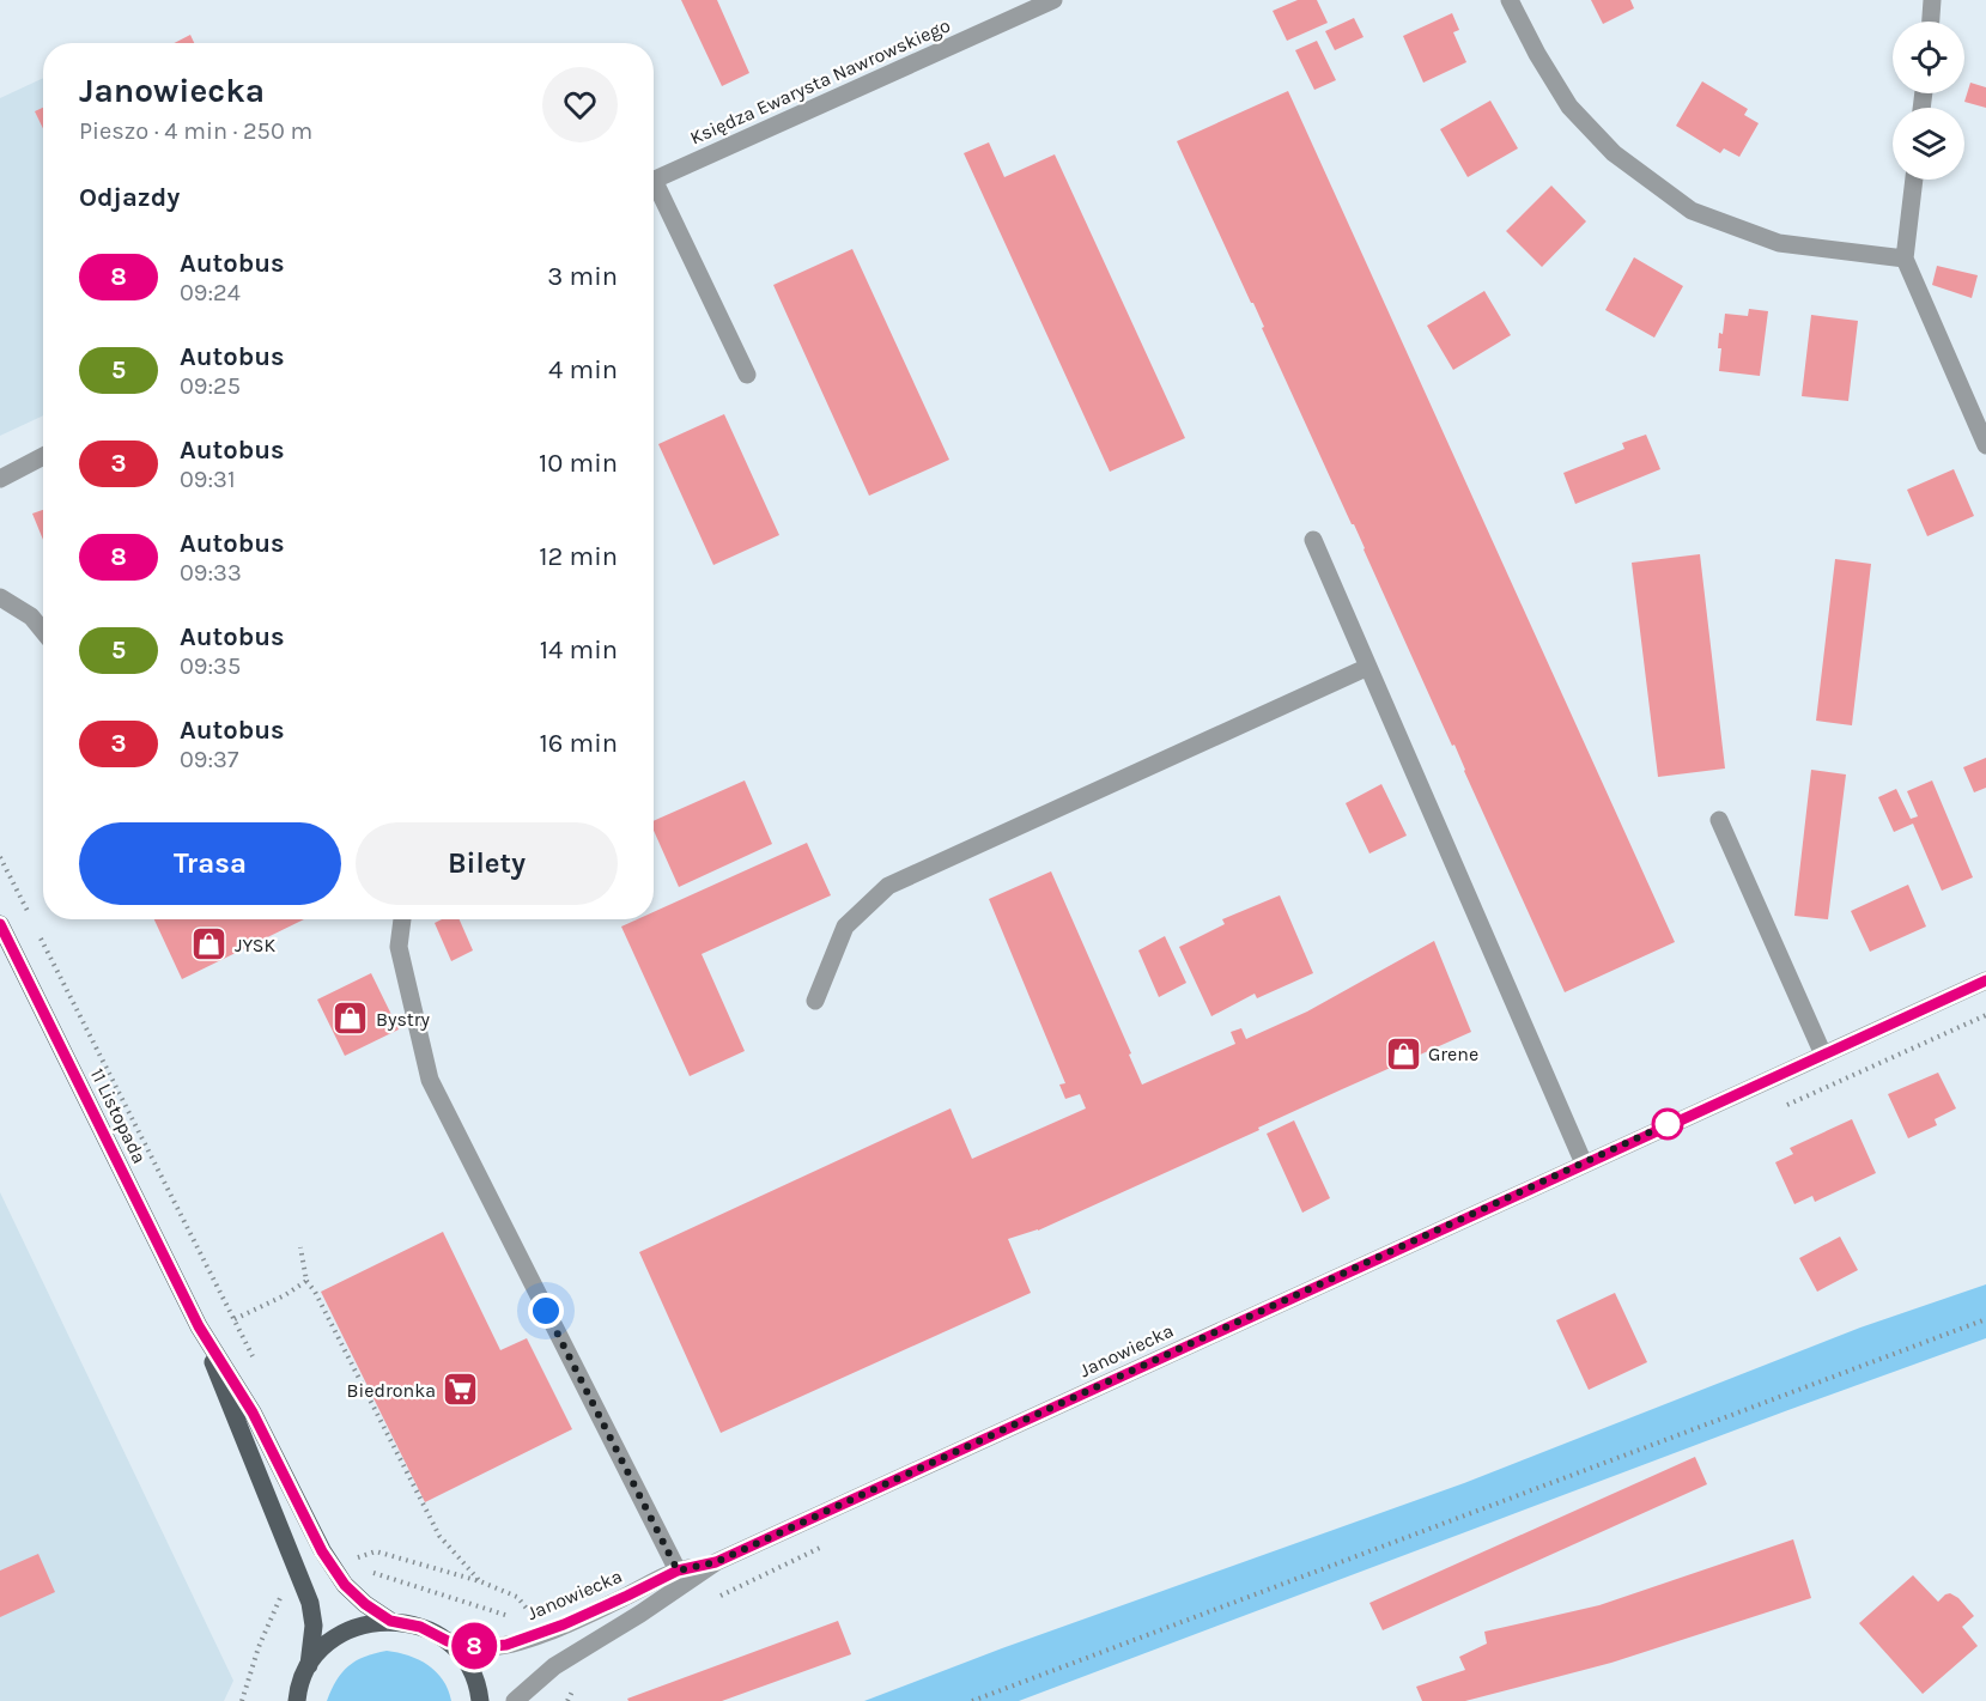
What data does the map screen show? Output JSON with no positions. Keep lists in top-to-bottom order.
{
  "streets": {
    "main road": ["11 Listopada"],
    "street": ["Księdza Ewarysta Nawrowskiego", "Janowiecka"]
  },
  "places": {
    "shop": ["JYSK", "Bystry", "Grene"],
    "supermarket": ["Biedronka"]
  },
  "lines": ["bus line 8"],
  "page": {
    "on_map": "8",
    "heading": [
      ["Janowiecka", "Pieszo · 4 min · 250 m"],
      "Odjazdy"
    ],
    "list": [
      {
        "mark": "8",
        "name": "Autobus",
        "note": "09:24",
        "value": "3 min"
      },
      {
        "mark": "5",
        "name": "Autobus",
        "note": "09:25",
        "value": "4 min"
      },
      {
        "mark": "3",
        "name": "Autobus",
        "note": "09:31",
        "value": "10 min"
      },
      {
        "mark": "8",
        "name": "Autobus",
        "note": "09:33",
        "value": "12 min"
      },
      {
        "mark": "5",
        "name": "Autobus",
        "note": "09:35",
        "value": "14 min"
      },
      {
        "mark": "3",
        "name": "Autobus",
        "note": "09:37",
        "value": "16 min"
      }
    ],
    "buttons": ["Trasa", "Bilety"]
  }
}
